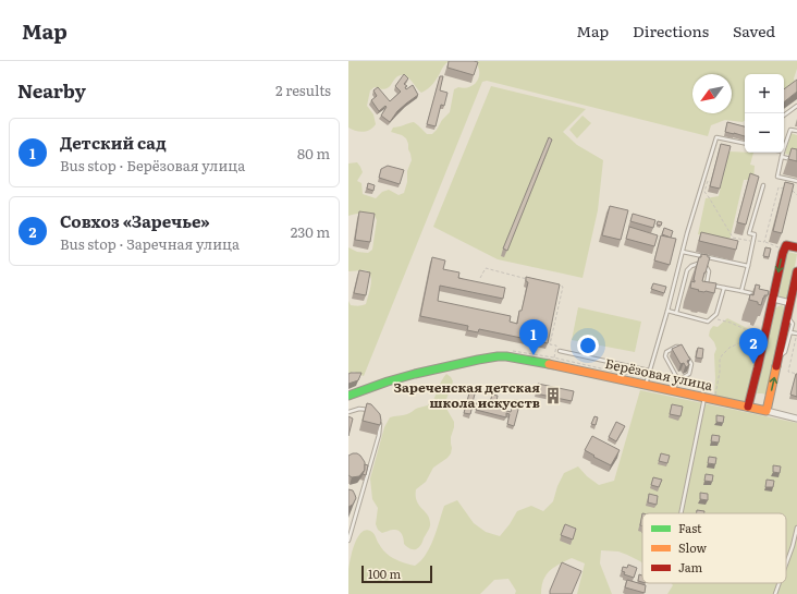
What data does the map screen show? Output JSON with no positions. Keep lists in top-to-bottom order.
{
  "streets": {
    "street": ["Берёзовая улица"]
  },
  "places": {
    "building": ["Зареченская детская школа искусств"]
  },
  "legend": ["Fast", "Slow", "Jam"],
  "scale_bar": "100 m",
  "north": "bottom left",
  "page": {
    "header": "Map",
    "nav": ["Map", "Directions", "Saved"],
    "heading": ["Nearby", "2 results"],
    "map_buttons": ["+", "−"],
    "list": [
      {
        "mark": "1",
        "name": "Детский сад",
        "note": "Bus stop · Берёзовая улица",
        "value": "80 m"
      },
      {
        "mark": "2",
        "name": "Совхоз «Заречье»",
        "note": "Bus stop · Заречная улица",
        "value": "230 m"
      }
    ],
    "pins": ["1", "2"],
    "scale": "100 m"
  }
}
